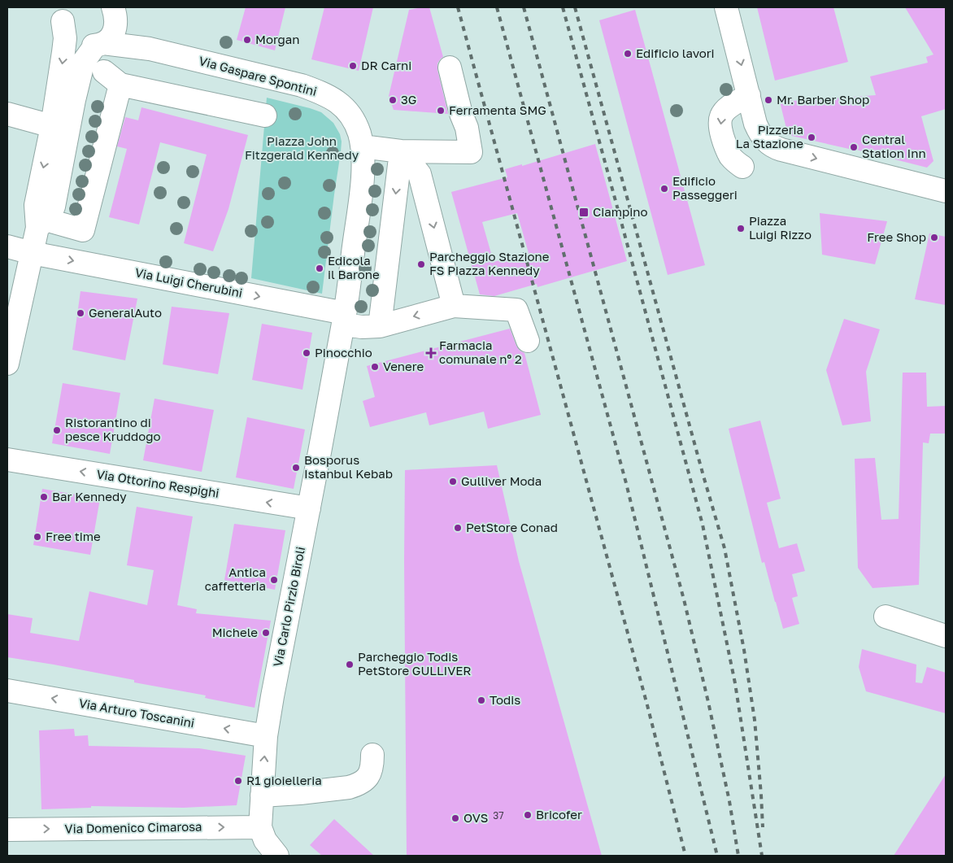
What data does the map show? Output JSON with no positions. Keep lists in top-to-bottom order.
{
  "streets": {
    "street": [
      "Via Gaspare Spontini",
      "Via Luigi Cherubini",
      "Via Ottorino Respighi",
      "Via Carlo Pirzio Biroli",
      "Via Arturo Toscanini",
      "Via Domenico Cimarosa"
    ]
  },
  "crossings": [
    ["Via Luigi Cherubini", "Via Carlo Pirzio Biroli"],
    ["Via Ottorino Respighi", "Via Carlo Pirzio Biroli"],
    ["Via Carlo Pirzio Biroli", "Via Arturo Toscanini"],
    ["Via Carlo Pirzio Biroli", "Via Domenico Cimarosa"]
  ],
  "one_way": [
    "Via Luigi Cherubini",
    "Via Ottorino Respighi",
    "Via Arturo Toscanini",
    "Via Domenico Cimarosa"
  ],
  "parks": ["Piazza John Fitzgerald Kennedy"],
  "places": {
    "other": [
      "Morgan",
      "Edificio lavori",
      "DR Carni",
      "3G",
      "Mr. Barber Shop",
      "Ferramenta SMG",
      "Pizzeria La Stazione",
      "Central Station Inn",
      "Edificio Passeggeri",
      "Piazza Luigi Rizzo",
      "Free Shop",
      "Parcheggio Stazione FS Piazza Kennedy",
      "Edicola il Barone",
      "GeneralAuto",
      "Pinocchio",
      "Venere",
      "Ristorantino di pesce Kruddogo",
      "Bosporus Istanbul Kebab",
      "Gulliver Moda",
      "Bar Kennedy",
      "PetStore Conad",
      "Free time",
      "Antica caffetteria",
      "Michele",
      "Parcheggio Todis PetStore GULLIVER",
      "Todis",
      "R1 gioielleria",
      "Bricofer",
      "OVS"
    ],
    "transit": ["Ciampino"],
    "health": ["Farmacia comunale nº 2"]
  },
  "house_numbers": ["37"]
}
